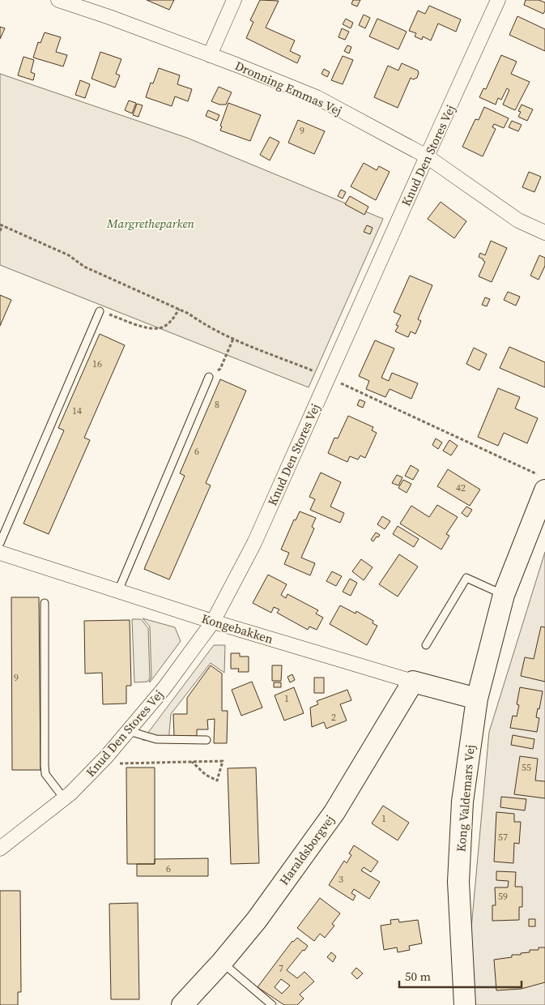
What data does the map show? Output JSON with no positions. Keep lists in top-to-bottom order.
{
  "streets": {
    "main road": ["Kongebakken", "Kong Valdemars Vej", "Haraldsborgvej"],
    "street": ["Dronning Emmas Vej", "Knud Den Stores Vej"]
  },
  "crossings": [
    ["Dronning Emmas Vej", "Knud Den Stores Vej"],
    ["Knud Den Stores Vej", "Kongebakken"],
    ["Kongebakken", "Kong Valdemars Vej"],
    ["Kongebakken", "Haraldsborgvej"]
  ],
  "parks": ["Margretheparken"],
  "house_numbers": [
    "9",
    "16",
    "8",
    "14",
    "6",
    "42",
    "9",
    "1",
    "2",
    "55",
    "1",
    "57",
    "6",
    "3",
    "59",
    "7"
  ],
  "scale_bar": "50 m"
}
